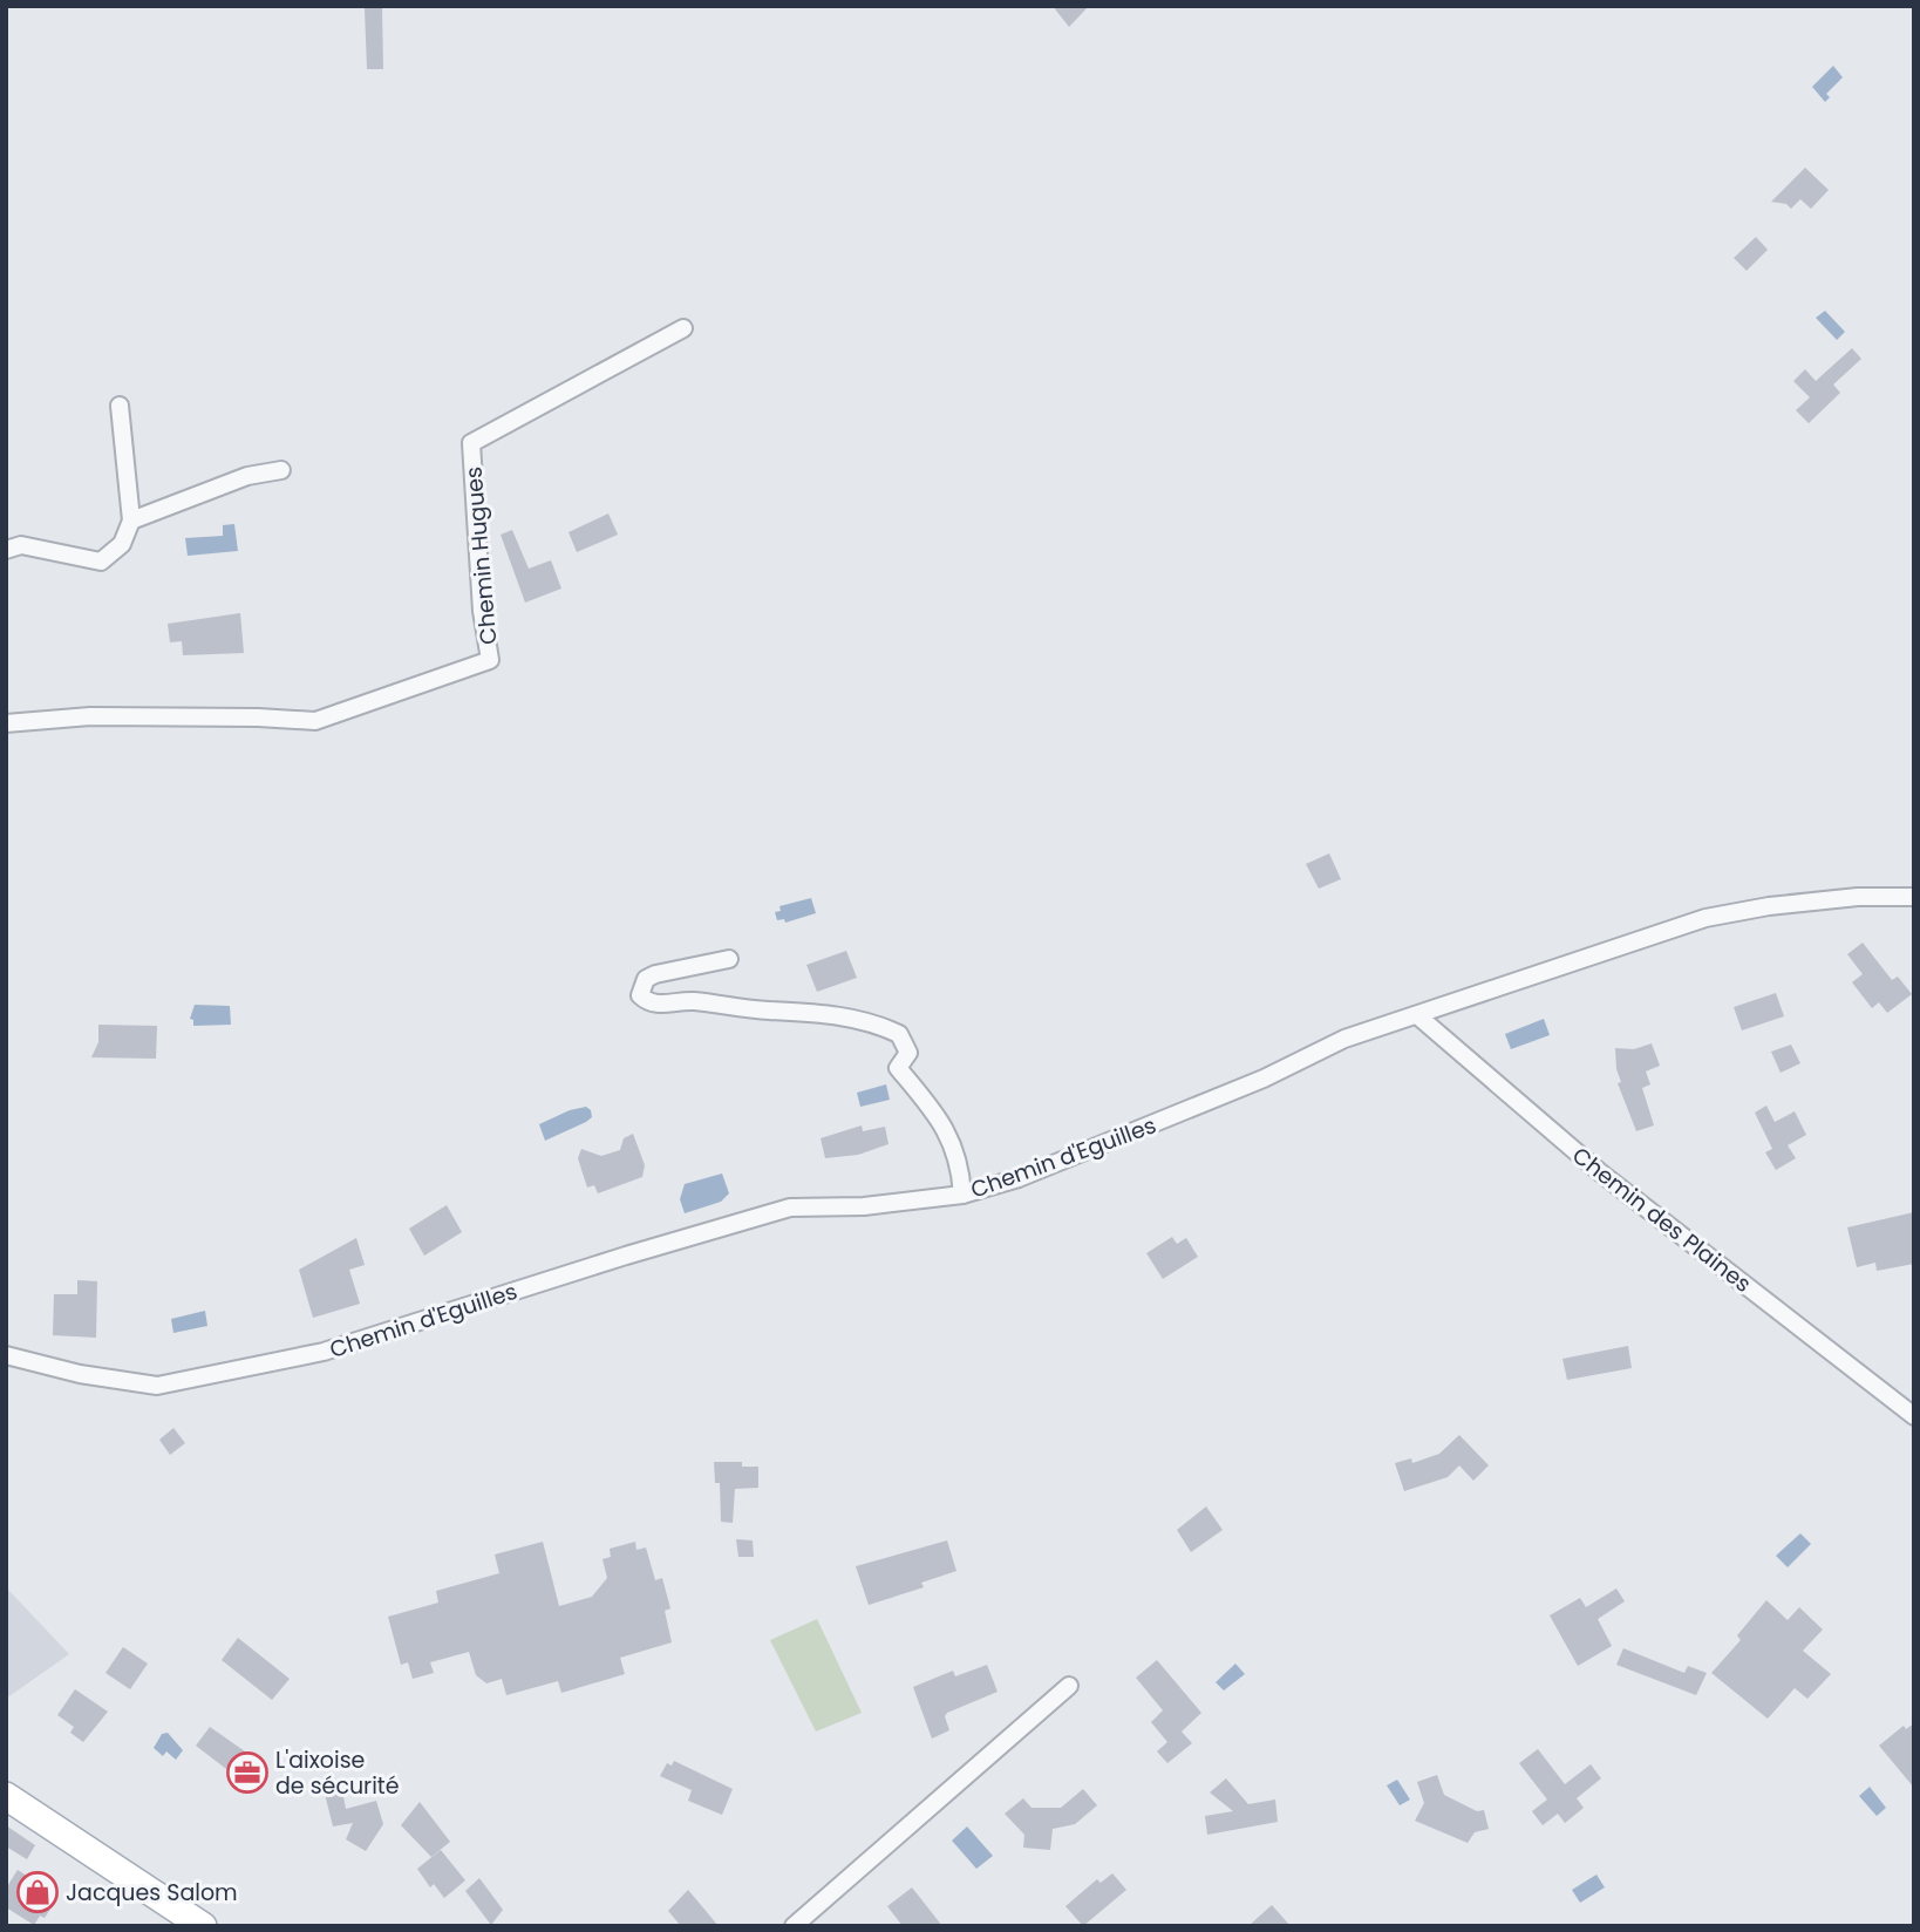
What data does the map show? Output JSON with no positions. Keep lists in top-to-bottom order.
{
  "streets": {
    "street": ["Chemin Hugues", "Chemin d'Eguilles", "Chemin des Plaines"]
  },
  "crossings": [
    ["Chemin d'Eguilles", "Chemin des Plaines"]
  ],
  "places": {
    "office": ["L'aixoise de sécurité"],
    "shop": ["Jacques Salom"]
  }
}
